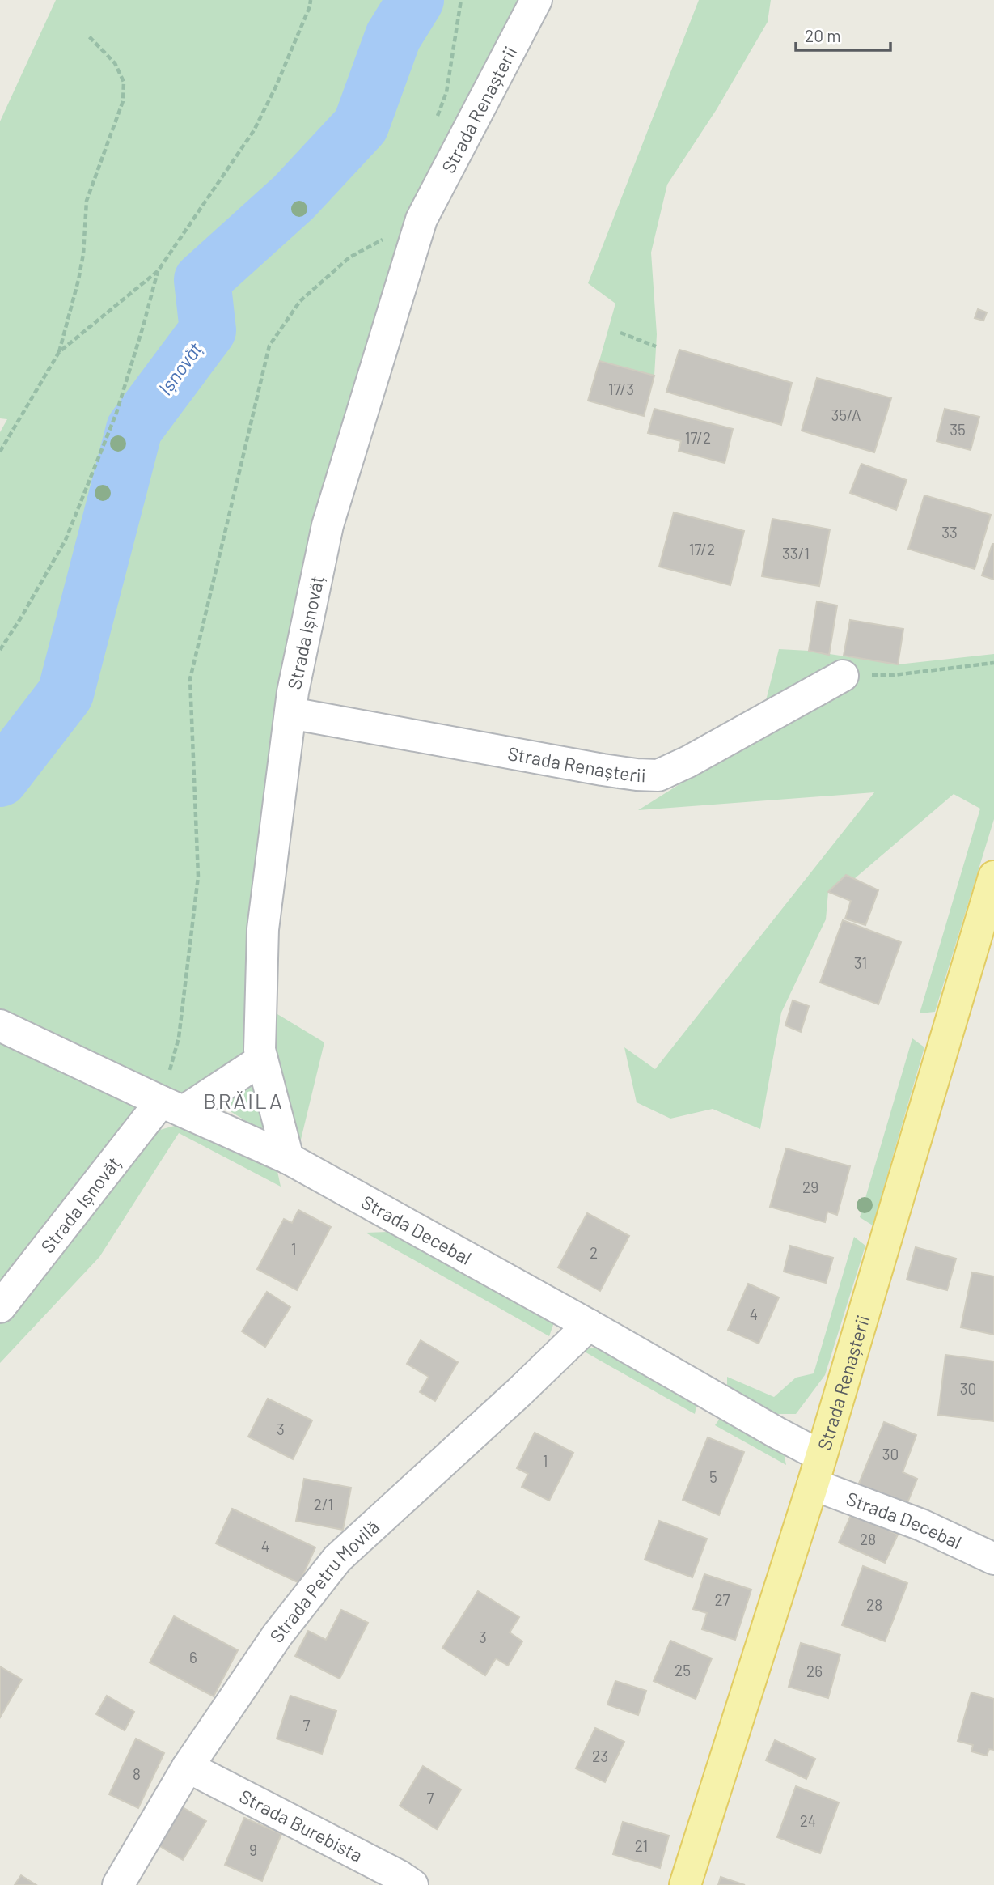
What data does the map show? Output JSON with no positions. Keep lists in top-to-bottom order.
{
  "streets": {
    "main road": ["Strada Renașterii"],
    "street": [
      "Strada Ișnovăț",
      "Strada Decebal",
      "Strada Petru Movilă",
      "Strada Burebista"
    ]
  },
  "crossings": [
    ["Strada Renașterii", "Strada Ișnovăț"],
    ["Strada Renașterii", "Strada Decebal"],
    ["Strada Ișnovăț", "Strada Decebal"],
    ["Strada Decebal", "Strada Petru Movilă"],
    ["Strada Petru Movilă", "Strada Burebista"]
  ],
  "districts": ["BRĂILA"],
  "water": ["Ișnovăț"],
  "house_numbers": [
    "17/3",
    "35/A",
    "35",
    "17/2",
    "33",
    "17/2",
    "33/1",
    "31",
    "29",
    "1",
    "2",
    "4",
    "30",
    "3",
    "30",
    "1",
    "5",
    "2/1",
    "28",
    "4",
    "27",
    "28",
    "3",
    "6",
    "25",
    "26",
    "7",
    "23",
    "8",
    "7",
    "24",
    "21",
    "9"
  ],
  "scale_bar": "20 m"
}
